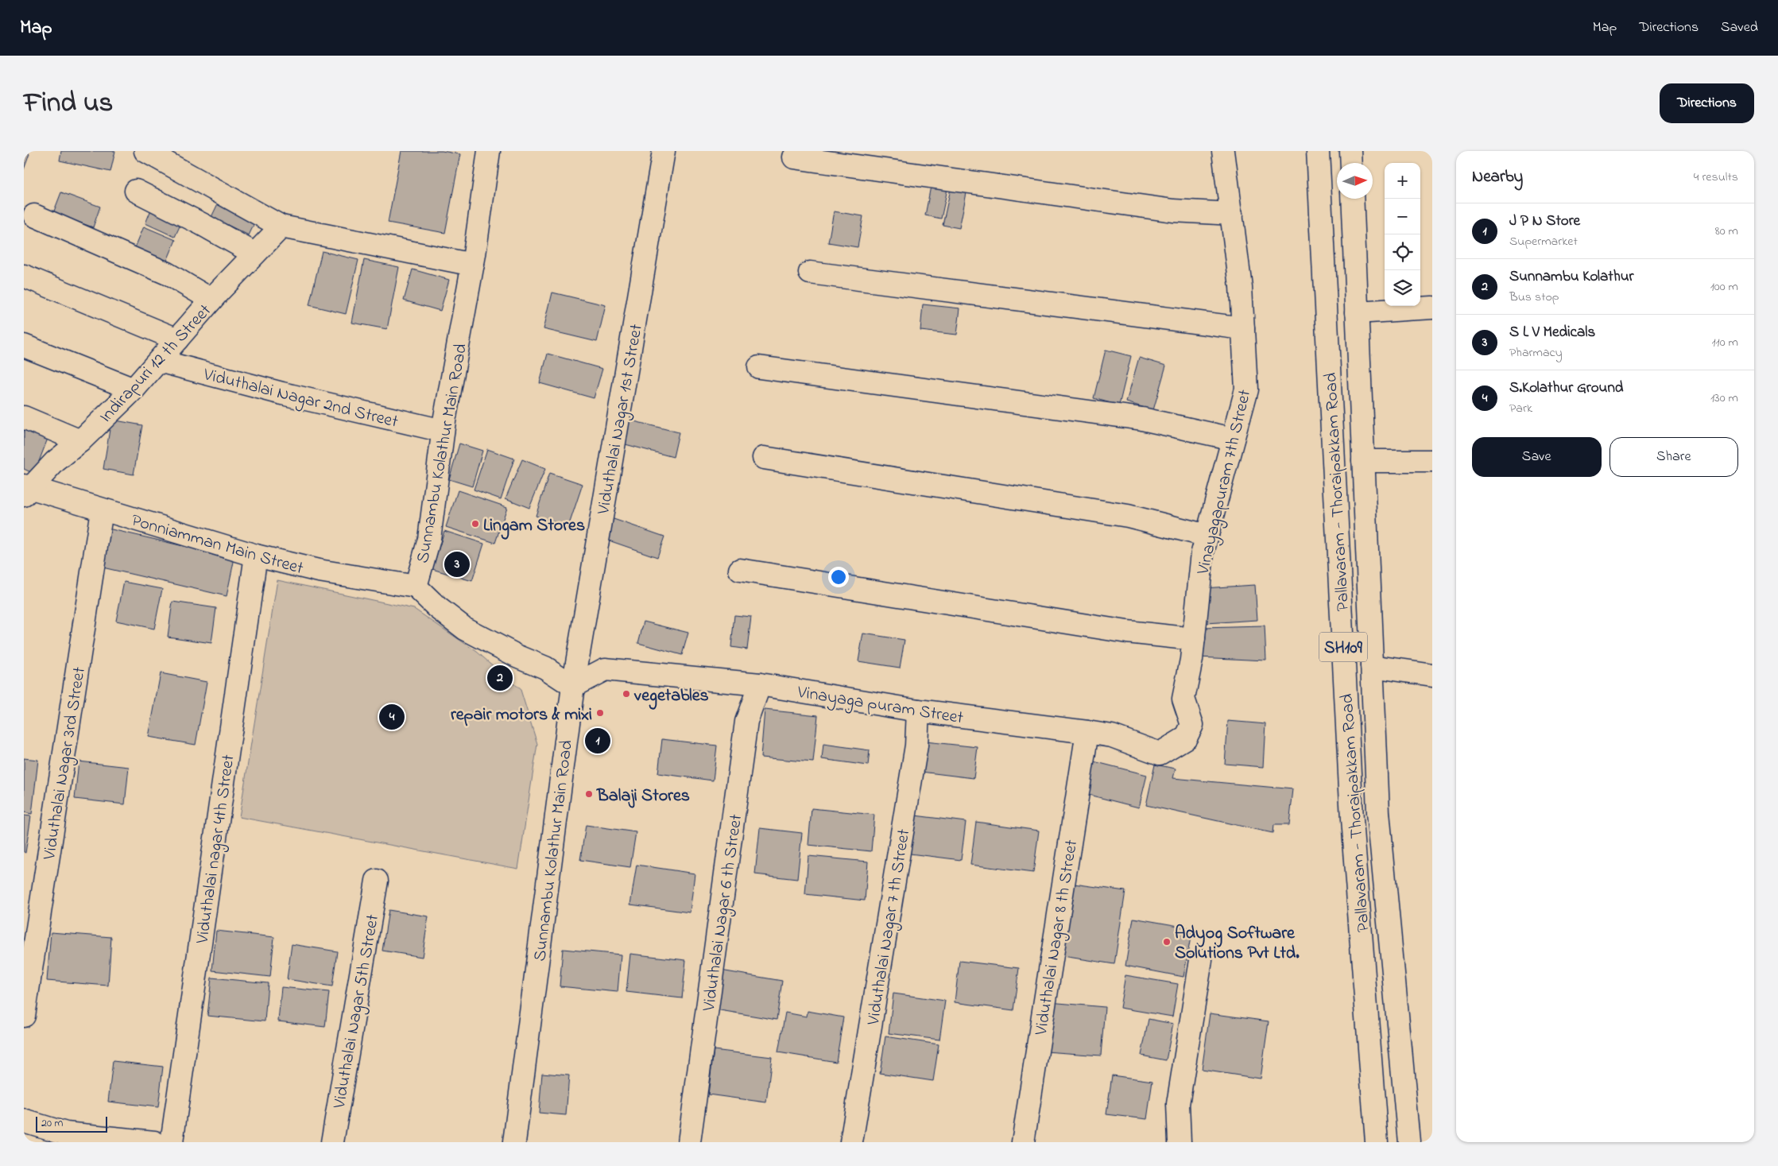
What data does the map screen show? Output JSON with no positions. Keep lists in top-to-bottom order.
{
  "streets": {
    "street": [
      "Indirapuri 12 th Street",
      "Viduthalai Nagar 2nd Street",
      "Viduthalai Nagar 1st Street",
      "Sunnambu Kolathur Main Road",
      "Vinayagapuram 7th Street",
      "Pallavaram - Thoraipakkam Road",
      "Ponniamman Main Street",
      "SH109",
      "Vinayaga puram Street",
      "Viduthalai Nagar 3rd Street",
      "Viduthalai nagar 4th Street",
      "Viduthalai Nagar 6 th Street",
      "Viduthalai Nagar 7 th Street",
      "Viduthalai Nagar 8 th Street",
      "Viduthalai Nagar 5th Street"
    ]
  },
  "crossings": [
    ["Indirapuri 12 th Street", "Viduthalai Nagar 2nd Street"],
    ["Indirapuri 12 th Street", "Ponniamman Main Street"],
    ["Viduthalai Nagar 2nd Street", "Sunnambu Kolathur Main Road"],
    ["Viduthalai Nagar 1st Street", "Sunnambu Kolathur Main Road"],
    ["Viduthalai Nagar 1st Street", "Vinayaga puram Street"],
    ["Sunnambu Kolathur Main Road", "Ponniamman Main Street"],
    ["Sunnambu Kolathur Main Road", "Vinayaga puram Street"],
    ["Vinayagapuram 7th Street", "Vinayaga puram Street"],
    ["Ponniamman Main Street", "Viduthalai Nagar 3rd Street"],
    ["Ponniamman Main Street", "Viduthalai nagar 4th Street"],
    ["Vinayaga puram Street", "Viduthalai Nagar 6 th Street"],
    ["Vinayaga puram Street", "Viduthalai Nagar 7 th Street"],
    ["Vinayaga puram Street", "Viduthalai Nagar 8 th Street"]
  ],
  "places": [
    "Lingam Stores",
    "vegetables",
    "repair motors & mixi",
    "Balaji Stores",
    "Adyog Software Solutions Pvt Ltd."
  ],
  "scale_bar": "20 m",
  "north": "right",
  "page": {
    "header": "Map",
    "nav": ["Map", "Directions", "Saved"],
    "title": "Find us",
    "buttons": [
      "Directions",
      ["Save", "Share"]
    ],
    "heading": ["Nearby", "4 results"],
    "map_buttons": ["+", "−"],
    "list": [
      {
        "mark": "1",
        "name": "J P N Store",
        "note": "Supermarket",
        "value": "80 m"
      },
      {
        "mark": "2",
        "name": "Sunnambu Kolathur",
        "note": "Bus stop",
        "value": "100 m"
      },
      {
        "mark": "3",
        "name": "S L V Medicals",
        "note": "Pharmacy",
        "value": "110 m"
      },
      {
        "mark": "4",
        "name": "S.Kolathur Ground",
        "note": "Park",
        "value": "130 m"
      }
    ],
    "pins": [
      "3",
      "2",
      "4",
      "1"
    ],
    "scale": "20 m"
  }
}
